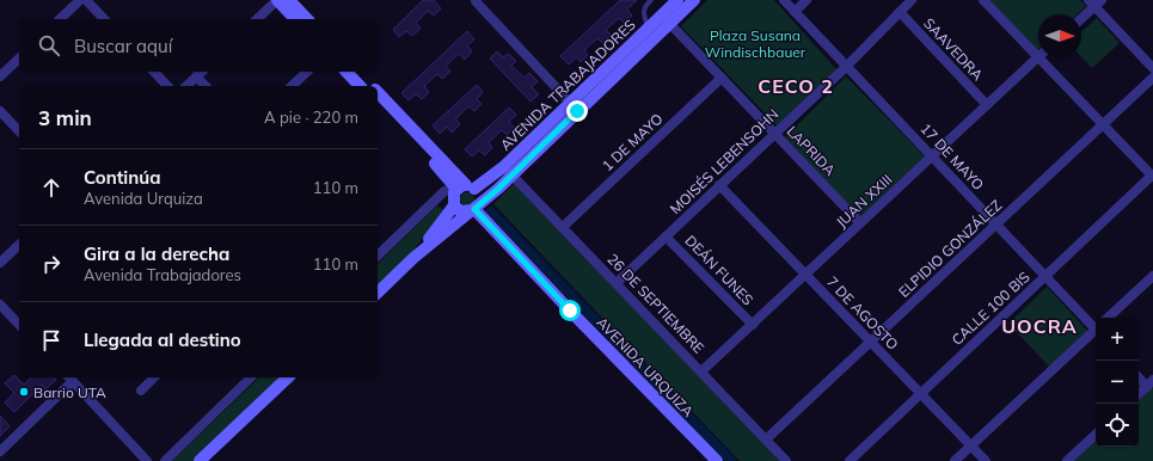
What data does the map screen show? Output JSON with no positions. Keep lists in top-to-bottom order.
{
  "streets": {
    "main road": ["AVENIDA TRABAJADORES", "AVENIDA URQUIZA"],
    "street": [
      "SAAVEDRA",
      "1 DE MAYO",
      "LAPRIDA",
      "17 DE MAYO",
      "MOISÉS LEBENSOHN",
      "JUAN XXIII",
      "ELPIDIO GONZÁLEZ",
      "DEÁN FUNES",
      "26 DE SEPTIEMBRE",
      "CALLE 100 BIS",
      "7 DE AGOSTO"
    ]
  },
  "crossings": [
    ["SAAVEDRA", "MOISÉS LEBENSOHN"],
    ["SAAVEDRA", "JUAN XXIII"],
    ["AVENIDA TRABAJADORES", "LAPRIDA"],
    ["AVENIDA TRABAJADORES", "26 DE SEPTIEMBRE"],
    ["AVENIDA TRABAJADORES", "AVENIDA URQUIZA"],
    ["1 DE MAYO", "LAPRIDA"],
    ["1 DE MAYO", "26 DE SEPTIEMBRE"],
    ["LAPRIDA", "MOISÉS LEBENSOHN"],
    ["LAPRIDA", "JUAN XXIII"],
    ["17 DE MAYO", "MOISÉS LEBENSOHN"],
    ["17 DE MAYO", "JUAN XXIII"],
    ["17 DE MAYO", "ELPIDIO GONZÁLEZ"],
    ["17 DE MAYO", "CALLE 100 BIS"],
    ["MOISÉS LEBENSOHN", "DEÁN FUNES"],
    ["MOISÉS LEBENSOHN", "26 DE SEPTIEMBRE"],
    ["MOISÉS LEBENSOHN", "7 DE AGOSTO"],
    ["JUAN XXIII", "DEÁN FUNES"],
    ["JUAN XXIII", "26 DE SEPTIEMBRE"],
    ["JUAN XXIII", "7 DE AGOSTO"],
    ["ELPIDIO GONZÁLEZ", "26 DE SEPTIEMBRE"],
    ["ELPIDIO GONZÁLEZ", "7 DE AGOSTO"],
    ["CALLE 100 BIS", "7 DE AGOSTO"]
  ],
  "districts": ["CECO 2", "UOCRA"],
  "parks": ["Plaza Susana Windischbauer"],
  "places": ["Barrio UTA"],
  "north": "right",
  "page": {
    "search": "Buscar aquí",
    "heading": ["3 min", "A pie · 220 m"],
    "list": [
      ["Continúa", "Avenida Urquiza", "110 m"],
      ["Gira a la derecha", "Avenida Trabajadores", "110 m"],
      "Llegada al destino"
    ],
    "map_buttons": ["+", "−"]
  }
}
